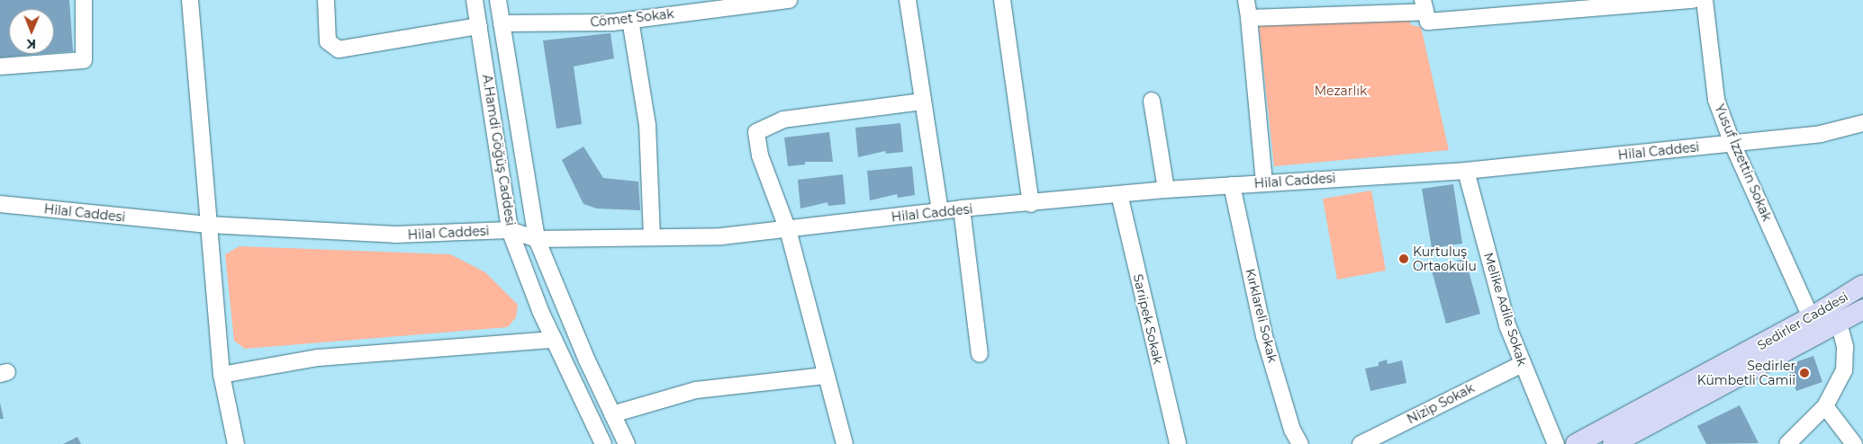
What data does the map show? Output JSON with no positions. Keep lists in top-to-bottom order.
{
  "streets": {
    "main road": ["Sedirler Caddesi"],
    "street": [
      "Cömet Sokak",
      "A.Hamdi Göğüş Caddesi",
      "Hilal Caddesi",
      "Yusuf İzzettin Sokak",
      "Melike Adile Sokak",
      "Kırklareli Sokak",
      "Sarıipek Sokak",
      "Nizip Sokak"
    ]
  },
  "crossings": [
    ["Cömet Sokak", "A.Hamdi Göğüş Caddesi"],
    ["A.Hamdi Göğüş Caddesi", "Hilal Caddesi"],
    ["Hilal Caddesi", "Yusuf İzzettin Sokak"],
    ["Hilal Caddesi", "Melike Adile Sokak"],
    ["Hilal Caddesi", "Kırklareli Sokak"],
    ["Hilal Caddesi", "Sarıipek Sokak"],
    ["Yusuf İzzettin Sokak", "Sedirler Caddesi"],
    ["Melike Adile Sokak", "Nizip Sokak"]
  ],
  "parks": ["Mezarlık"],
  "places": ["Kurtuluş Ortaokulu", "Sedirler Kümbetli Camii"],
  "north": "bottom"
}
